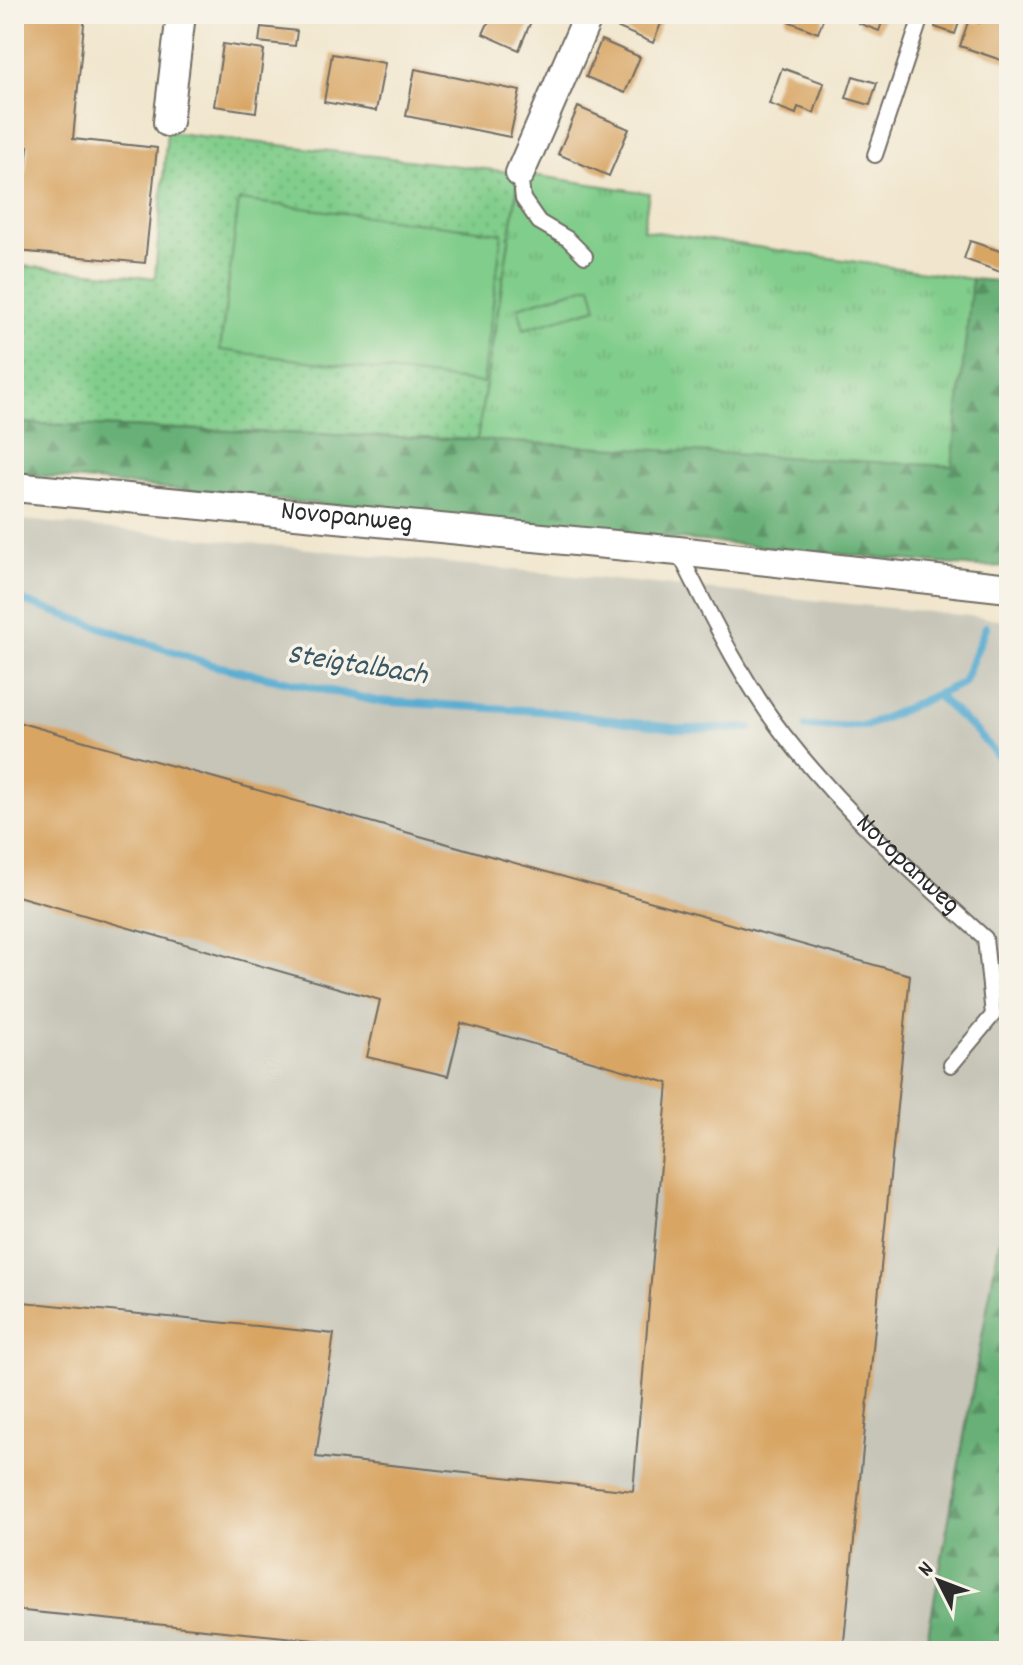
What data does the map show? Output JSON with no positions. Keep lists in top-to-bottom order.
{
  "streets": {
    "street": ["Novopanweg"]
  },
  "water": ["Steigtalbach"],
  "north": "top left"
}
